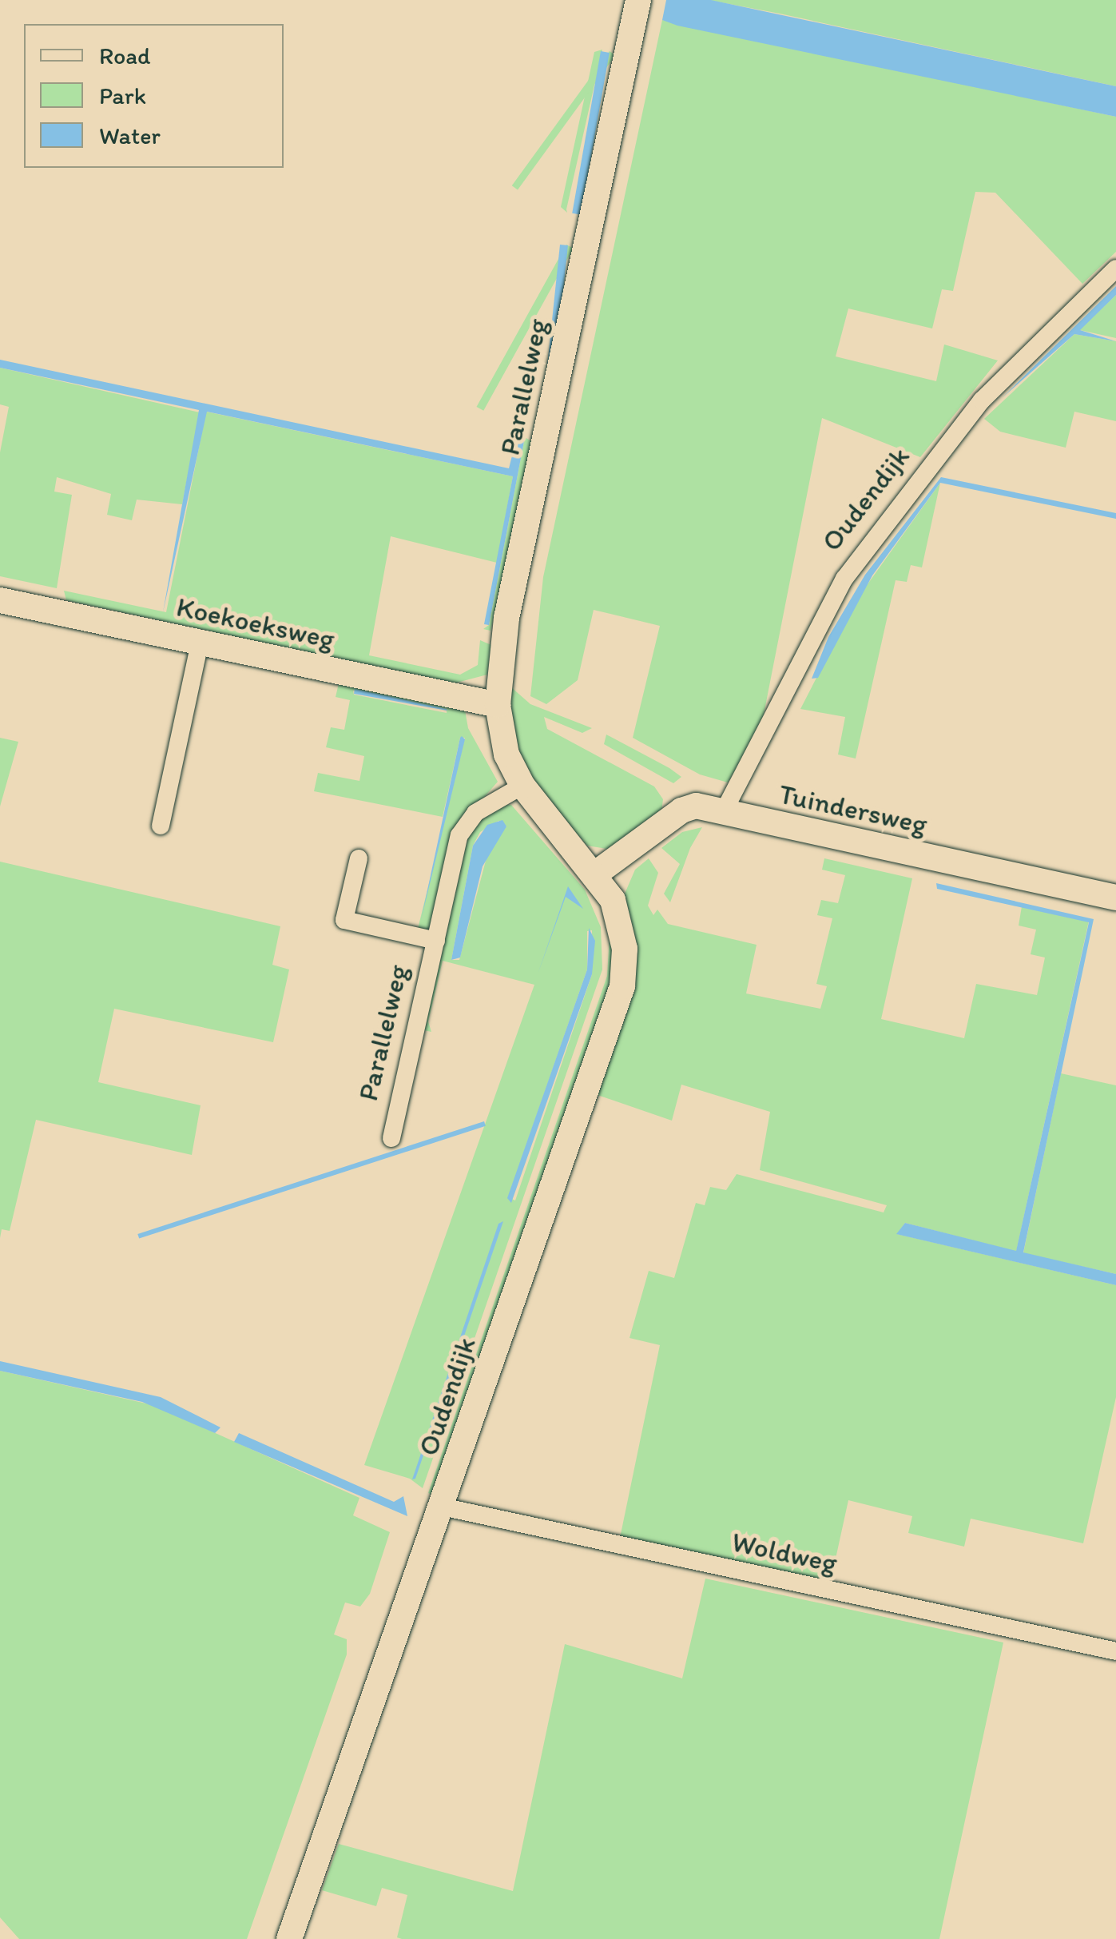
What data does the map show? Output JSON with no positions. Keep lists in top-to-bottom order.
{
  "streets": {
    "street": [
      "Parallelweg",
      "Oudendijk",
      "Koekoeksweg",
      "Tuindersweg",
      "Woldweg"
    ]
  },
  "crossings": [
    ["Parallelweg", "Oudendijk"],
    ["Parallelweg", "Koekoeksweg"],
    ["Parallelweg", "Tuindersweg"],
    ["Oudendijk", "Tuindersweg"],
    ["Oudendijk", "Woldweg"]
  ],
  "legend": ["Road", "Park", "Water"]
}
